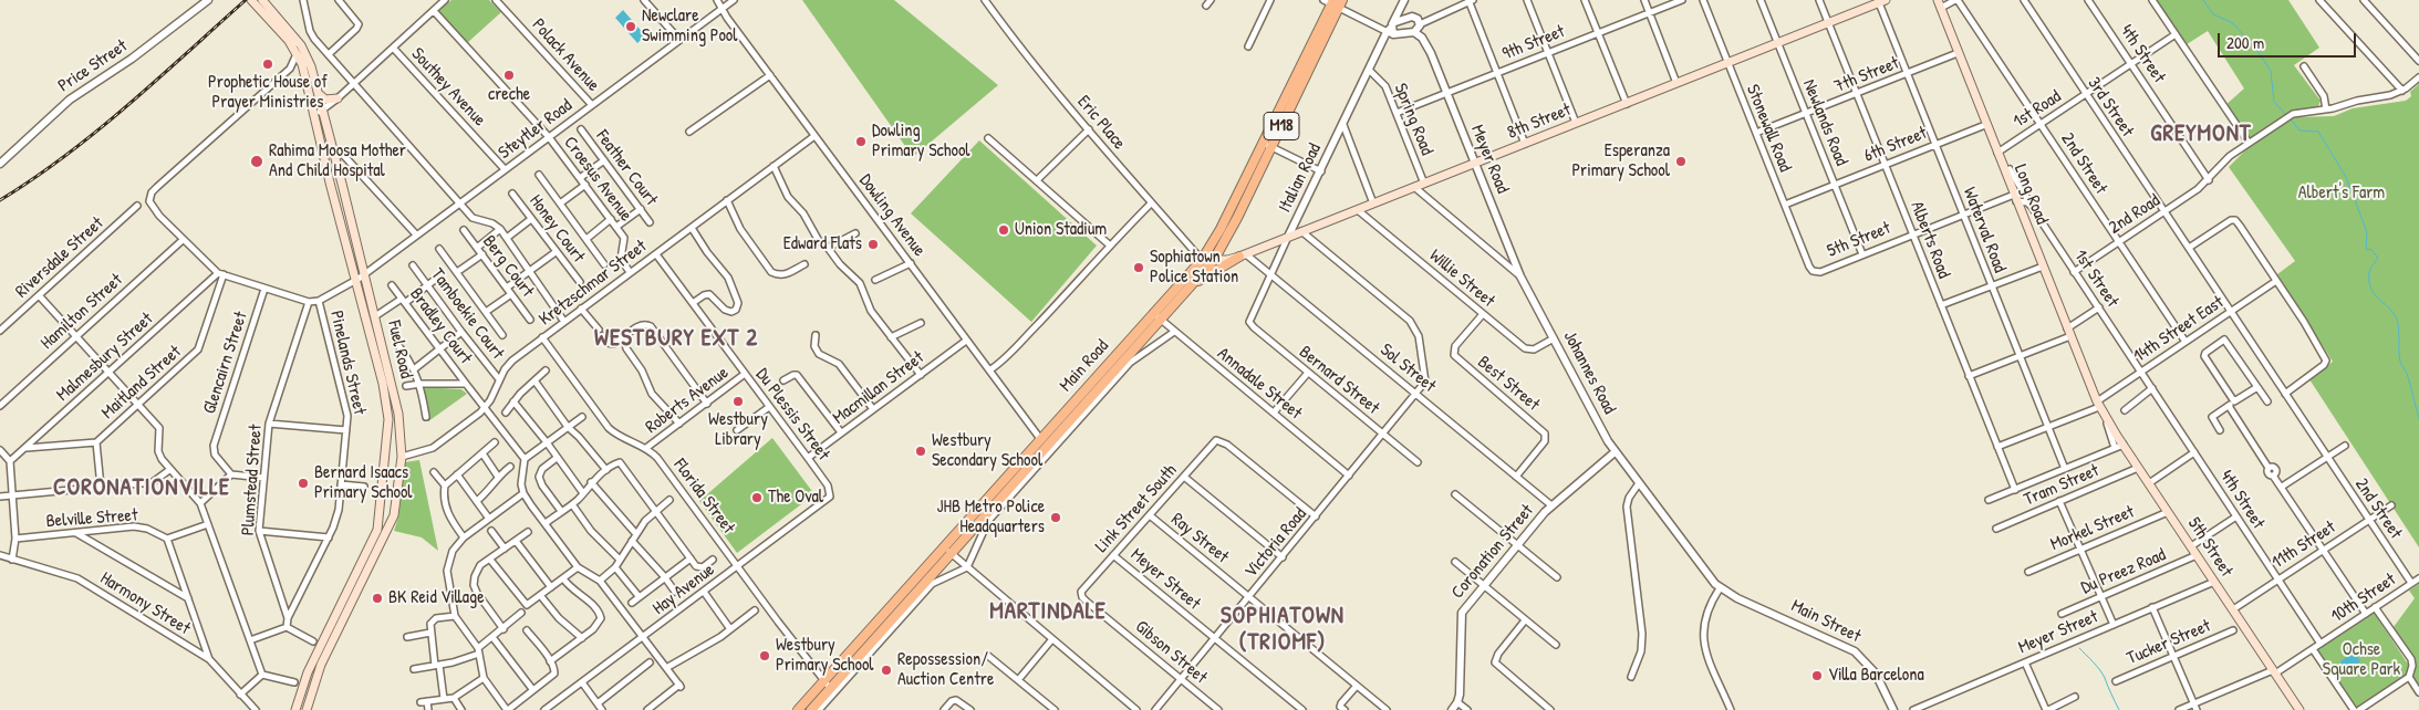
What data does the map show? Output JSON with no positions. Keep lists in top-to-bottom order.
{
  "streets": {
    "main road": [
      "8th Street",
      "M18",
      "Long Road",
      "5th Street",
      "Fuel Road",
      "Main Road"
    ],
    "street": [
      "9th Street",
      "4th Street",
      "Polack Avenue",
      "Price Street",
      "7th Street",
      "Southey Avenue",
      "3rd Street",
      "1st Road",
      "Spring Road",
      "Eric Place",
      "Newlands Road",
      "Stonewall Road",
      "Steytler Road",
      "6th Street",
      "Meyer Road",
      "2nd Street",
      "Feather Court",
      "Italian Road",
      "Croesus Avenue",
      "2nd Road",
      "Dowling Avenue",
      "Honey Court",
      "Waterval Road",
      "Alberts Road",
      "Riversdale Street",
      "Berg Court",
      "Willie Street",
      "1st Street",
      "Kretzschmar Street",
      "Hamilton Street",
      "Tamboekie Court",
      "Bradley Court",
      "14th Street East",
      "Malmesbury Street",
      "Glencairn Street",
      "Pinelands Street",
      "Sol Street",
      "Johannes Road",
      "Bernard Street",
      "Maitland Street",
      "Annadale Street",
      "Best Street",
      "Macmillan Street",
      "Roberts Avenue",
      "Du Plessis Street",
      "Plumstead Street",
      "Tram Street",
      "Florida Street",
      "Link Street South",
      "Belville Street",
      "Morkel Street",
      "Ray Street",
      "Victoria Road",
      "11th Street",
      "Coronation Street",
      "Du Preez Road",
      "Meyer Street",
      "Hay Avenue",
      "10th Street",
      "Harmony Street",
      "Main Street",
      "Tucker Street",
      "Gibson Street"
    ]
  },
  "crossings": [
    ["9th Street", "Spring Road"],
    ["9th Street", "Meyer Road"],
    ["4th Street", "1st Road"],
    ["4th Street", "2nd Road"],
    ["4th Street", "1st Street"],
    ["4th Street", "14th Street East"],
    ["4th Street", "11th Street"],
    ["4th Street", "10th Street"],
    ["Polack Avenue", "Steytler Road"],
    ["7th Street", "Newlands Road"],
    ["7th Street", "Stonewall Road"],
    ["7th Street", "Long Road"],
    ["7th Street", "Waterval Road"],
    ["7th Street", "Alberts Road"],
    ["Southey Avenue", "Steytler Road"],
    ["3rd Street", "1st Road"],
    ["3rd Street", "2nd Street"],
    ["3rd Street", "2nd Road"],
    ["3rd Street", "14th Street East"],
    ["1st Road", "2nd Street"],
    ["1st Road", "Long Road"],
    ["Spring Road", "8th Street"],
    ["Spring Road", "Italian Road"],
    ["8th Street", "Eric Place"],
    ["8th Street", "Newlands Road"],
    ["8th Street", "Stonewall Road"],
    ["8th Street", "Meyer Road"],
    ["8th Street", "Italian Road"],
    ["8th Street", "Waterval Road"],
    ["8th Street", "Alberts Road"],
    ["8th Street", "Willie Street"],
    ["8th Street", "Main Road"],
    ["8th Street", "Sol Street"],
    ["8th Street", "Johannes Road"],
    ["Eric Place", "Main Road"],
    ["Newlands Road", "6th Street"],
    ["Newlands Road", "5th Street"],
    ["Stonewall Road", "6th Street"],
    ["Stonewall Road", "5th Street"],
    ["Steytler Road", "Croesus Avenue"],
    ["Steytler Road", "Dowling Avenue"],
    ["Steytler Road", "Fuel Road"],
    ["Steytler Road", "Pinelands Street"],
    ["6th Street", "Long Road"],
    ["6th Street", "Waterval Road"],
    ["6th Street", "Alberts Road"],
    ["Meyer Road", "Italian Road"],
    ["Meyer Road", "Johannes Road"],
    ["2nd Street", "2nd Road"],
    ["2nd Street", "14th Street East"],
    ["2nd Street", "11th Street"],
    ["2nd Street", "10th Street"],
    ["Italian Road", "Sol Street"],
    ["Italian Road", "Bernard Street"],
    ["Croesus Avenue", "Kretzschmar Street"],
    ["Long Road", "5th Street"],
    ["Long Road", "14th Street East"],
    ["2nd Road", "1st Street"],
    ["Dowling Avenue", "Kretzschmar Street"],
    ["Dowling Avenue", "Main Road"],
    ["Dowling Avenue", "Macmillan Street"],
    ["Waterval Road", "5th Street"],
    ["5th Street", "Alberts Road"],
    ["5th Street", "14th Street East"],
    ["5th Street", "Tram Street"],
    ["5th Street", "Morkel Street"],
    ["5th Street", "11th Street"],
    ["5th Street", "Du Preez Road"],
    ["5th Street", "Meyer Street"],
    ["5th Street", "10th Street"],
    ["Willie Street", "Johannes Road"],
    ["Willie Street", "Best Street"],
    ["1st Street", "14th Street East"],
    ["Kretzschmar Street", "Tamboekie Court"],
    ["Kretzschmar Street", "Bradley Court"],
    ["Kretzschmar Street", "Fuel Road"],
    ["Kretzschmar Street", "Du Plessis Street"],
    ["Kretzschmar Street", "Florida Street"],
    ["Malmesbury Street", "Maitland Street"],
    ["Pinelands Street", "Plumstead Street"],
    ["Main Road", "Annadale Street"],
    ["Main Road", "Florida Street"],
    ["Sol Street", "Best Street"],
    ["Sol Street", "Victoria Road"],
    ["Sol Street", "Coronation Street"],
    ["Johannes Road", "Coronation Street"],
    ["Johannes Road", "Main Street"],
    ["Bernard Street", "Victoria Road"],
    ["Annadale Street", "Victoria Road"],
    ["Macmillan Street", "Du Plessis Street"],
    ["Roberts Avenue", "Du Plessis Street"],
    ["Roberts Avenue", "Florida Street"],
    ["Du Plessis Street", "Hay Avenue"],
    ["Florida Street", "Hay Avenue"],
    ["Link Street South", "Ray Street"],
    ["Link Street South", "Victoria Road"],
    ["Link Street South", "Meyer Street"],
    ["Link Street South", "Gibson Street"],
    ["Ray Street", "Victoria Road"],
    ["Victoria Road", "Meyer Street"],
    ["Victoria Road", "Gibson Street"]
  ],
  "districts": [
    "GREYMONT",
    "WESTBURY EXT 2",
    "CORONATIONVILLE",
    "MARTINDALE",
    "SOPHIATOWN (TRIOMF)"
  ],
  "parks": ["Albert's Farm", "Ochse Square Park"],
  "places": [
    "Newclare Swimming Pool",
    "Prophetic House of Prayer Ministries",
    "creche",
    "Dowling Primary School",
    "Rahima Moosa Mother And Child Hospital",
    "Esperanza Primary School",
    "Union Stadium",
    "Edward Flats",
    "Sophiatown Police Station",
    "Westbury Library",
    "Westbury Secondary School",
    "Bernard Isaacs Primary School",
    "The Oval",
    "JHB Metro Police Headquarters",
    "BK Reid Village",
    "Westbury Primary School",
    "Repossession/ Auction Centre",
    "Villa Barcelona"
  ],
  "scale_bar": "200 m"
}
